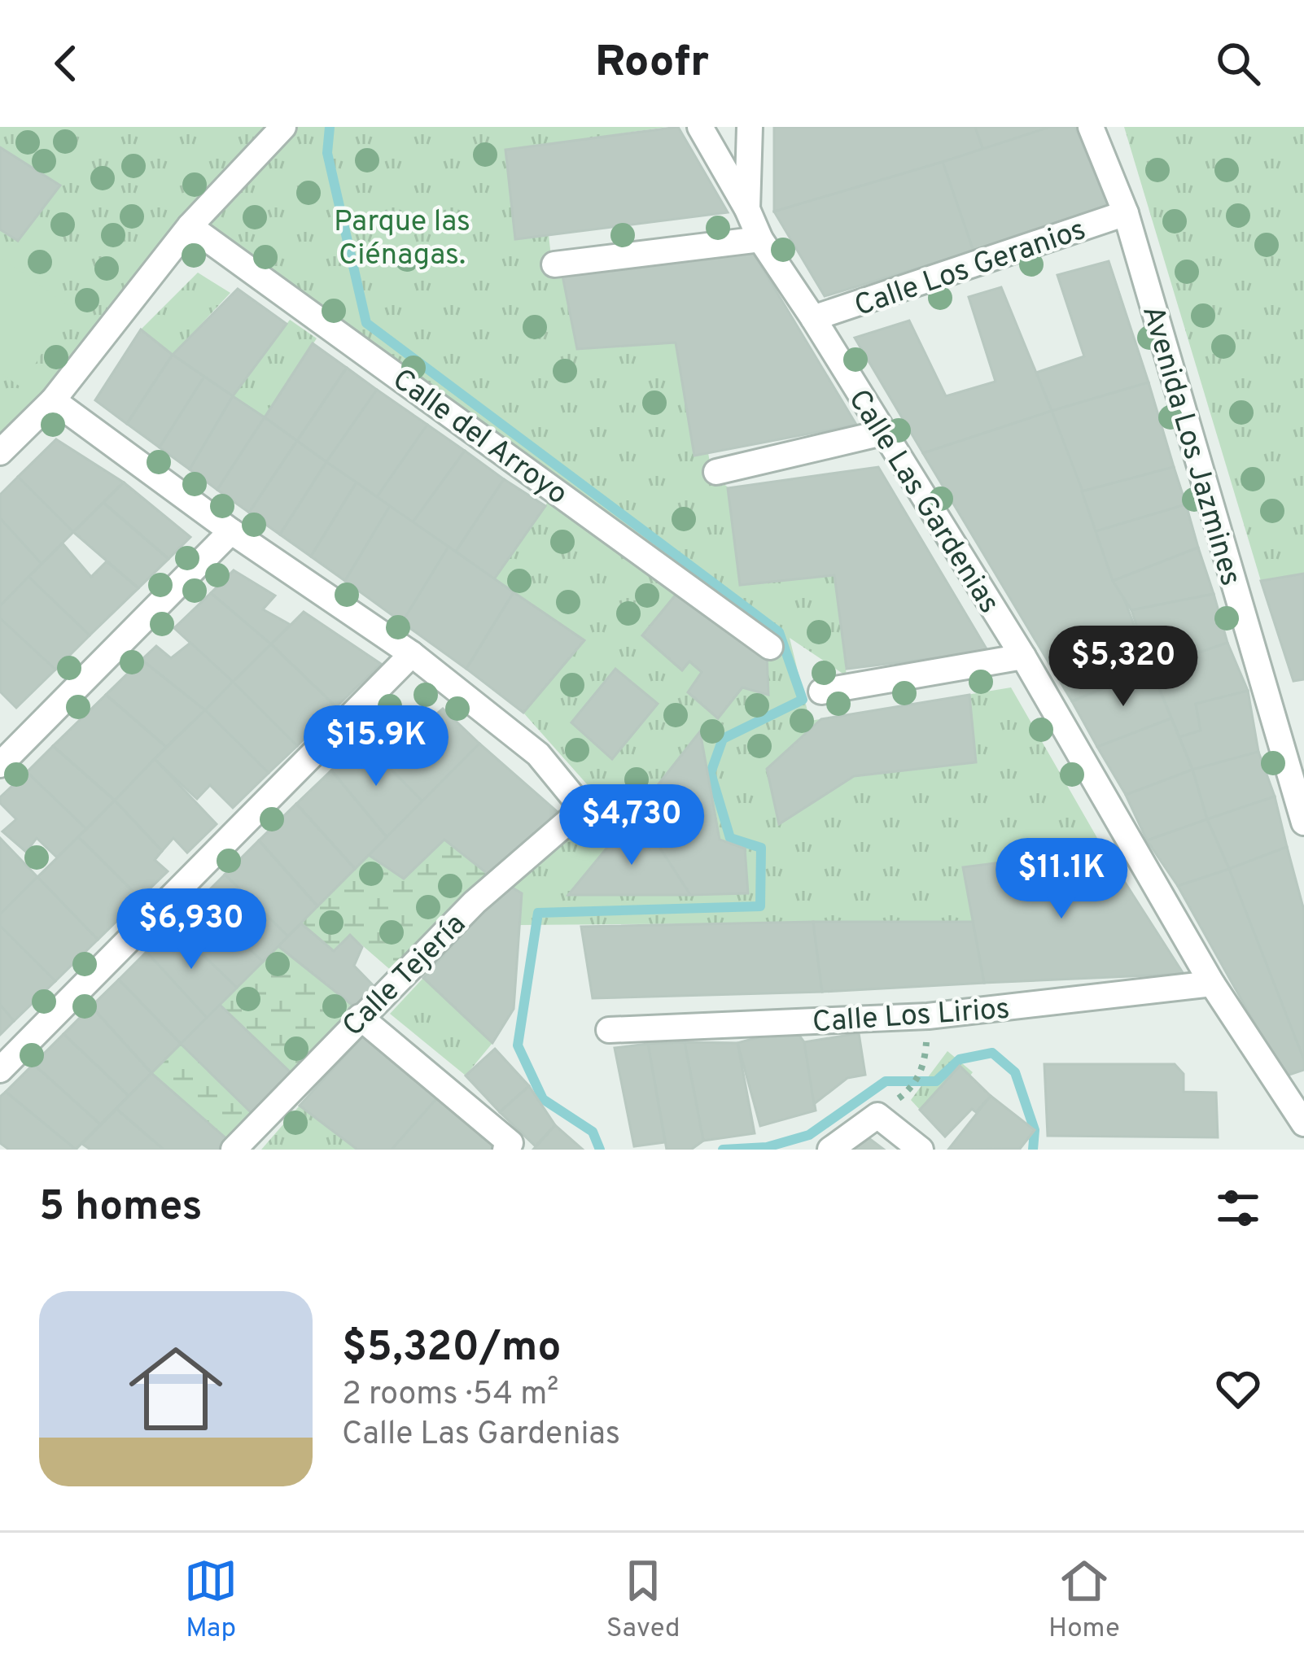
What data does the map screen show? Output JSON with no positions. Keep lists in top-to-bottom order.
{
  "streets": {
    "street": [
      "Calle Los Geranios",
      "Calle del Arroyo",
      "Avenida Los Jazmines",
      "Calle Las Gardenias",
      "Calle Tejería",
      "Calle Los Lirios"
    ]
  },
  "crossings": [
    ["Calle Los Geranios", "Avenida Los Jazmines"],
    ["Calle Los Geranios", "Calle Las Gardenias"],
    ["Calle Las Gardenias", "Calle Los Lirios"]
  ],
  "parks": ["Parque las Ciénagas."],
  "page": {
    "header": "Roofr",
    "price": [
      "$5,320",
      "$15.9K",
      "$4,730",
      "$11.1K",
      "$6,930"
    ],
    "heading": "5 homes",
    "list": [
      {
        "name": "$5,320/mo",
        "note": "2 rooms · 54 m² · Calle Las Gardenias"
      }
    ],
    "tabs": ["Map", "Saved", "Home"]
  }
}
